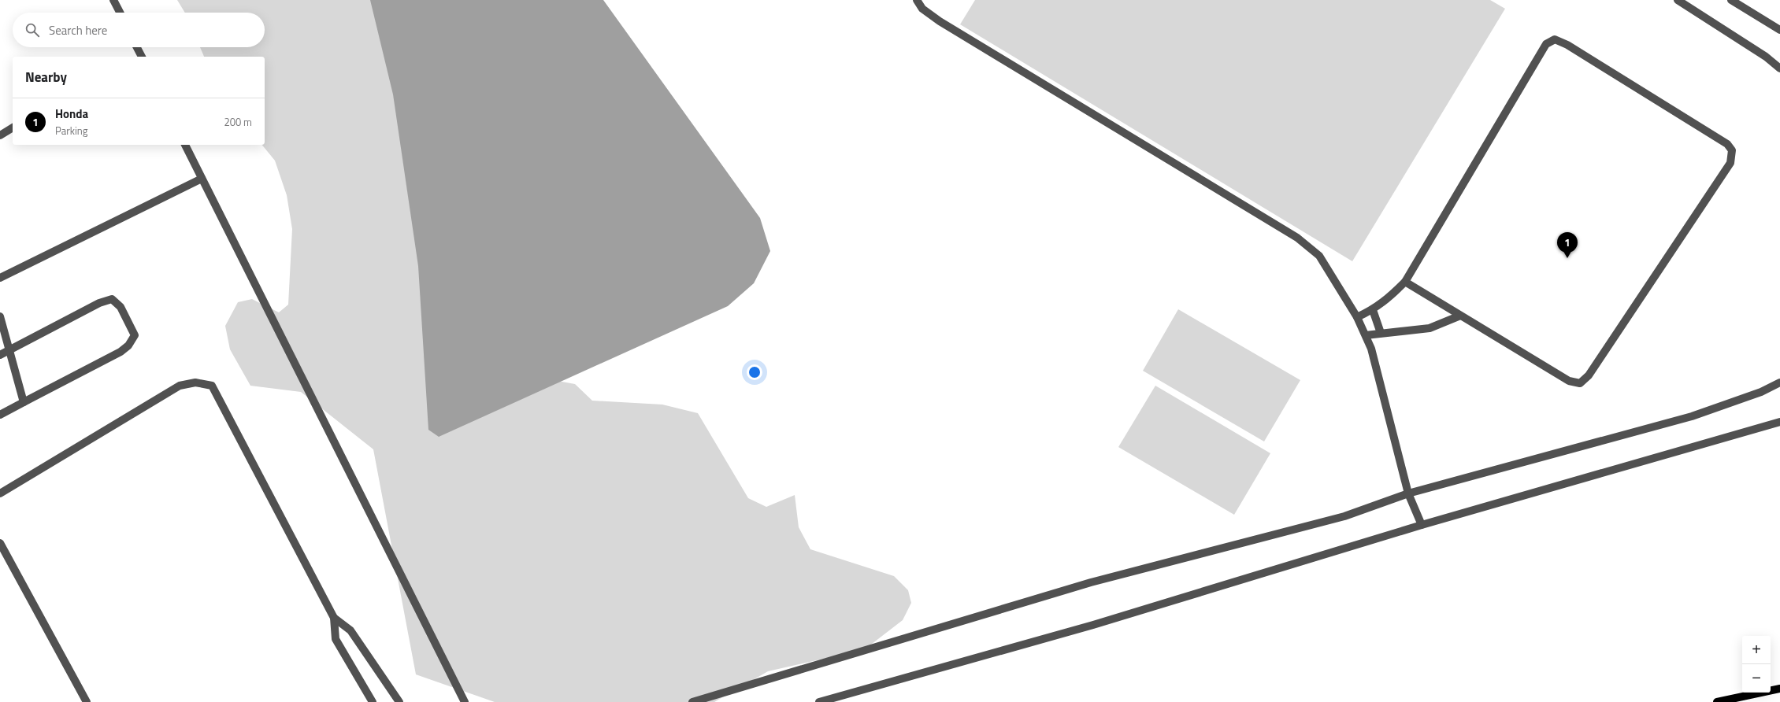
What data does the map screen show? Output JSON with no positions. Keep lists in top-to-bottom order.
{
  "page": {
    "search": "Search here",
    "heading": "Nearby",
    "list": [
      {
        "mark": "1",
        "name": "Honda",
        "note": "Parking",
        "value": "200 m"
      }
    ],
    "pins": "1",
    "map_buttons": ["+", "−"]
  }
}
